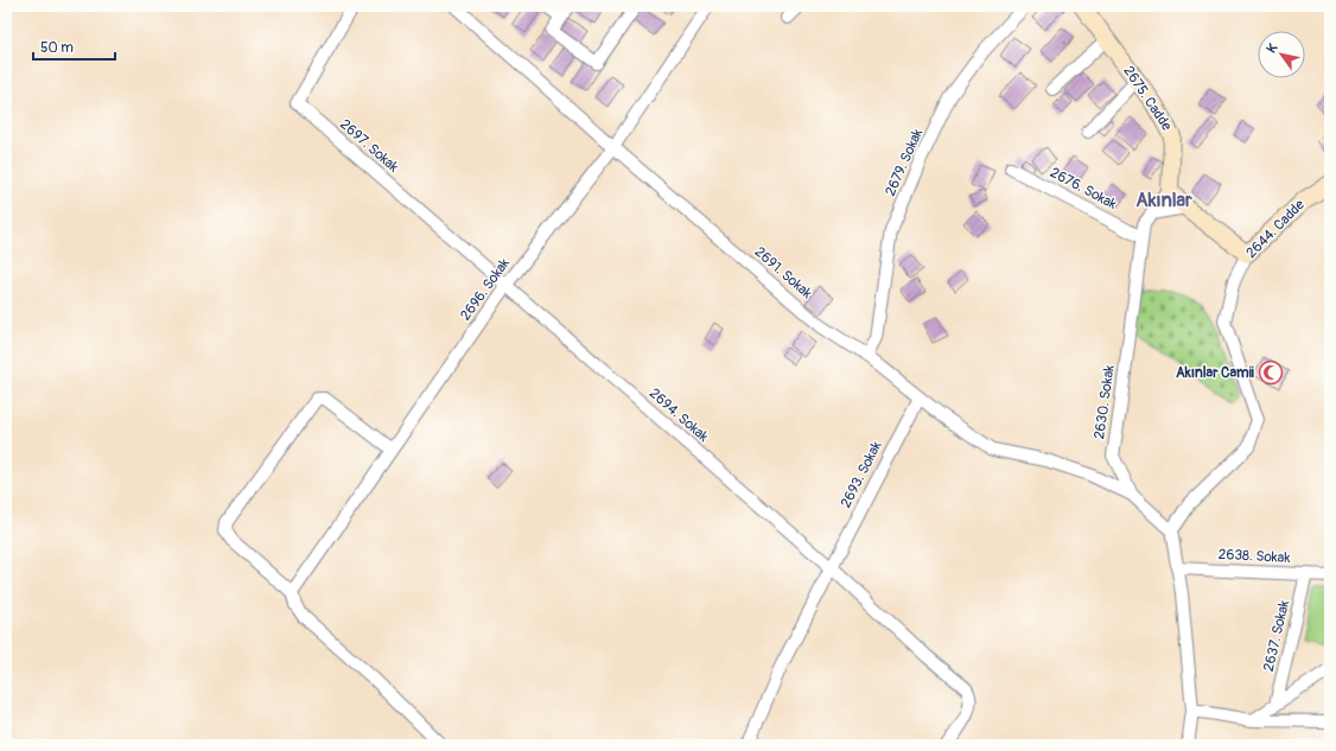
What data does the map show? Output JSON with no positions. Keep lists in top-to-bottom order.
{
  "streets": {
    "street": [
      "2675. Cadde",
      "2697. Sokak",
      "2679. Sokak",
      "2676. Sokak",
      "2644. Cadde",
      "2691. Sokak",
      "2696. Sokak",
      "2630. Sokak",
      "2694. Sokak",
      "2693. Sokak",
      "2638. Sokak",
      "2637. Sokak"
    ]
  },
  "crossings": [
    ["2675. Cadde", "2630. Sokak"],
    ["2697. Sokak", "2696. Sokak"],
    ["2697. Sokak", "2694. Sokak"],
    ["2679. Sokak", "2691. Sokak"],
    ["2676. Sokak", "2630. Sokak"],
    ["2644. Cadde", "2630. Sokak"],
    ["2691. Sokak", "2696. Sokak"],
    ["2691. Sokak", "2630. Sokak"],
    ["2691. Sokak", "2693. Sokak"],
    ["2696. Sokak", "2694. Sokak"],
    ["2694. Sokak", "2693. Sokak"],
    ["2638. Sokak", "2637. Sokak"]
  ],
  "districts": ["Akınlar"],
  "places": {
    "mosque": ["Akınlar Camii"]
  },
  "scale_bar": "50 m",
  "north": "top left"
}
